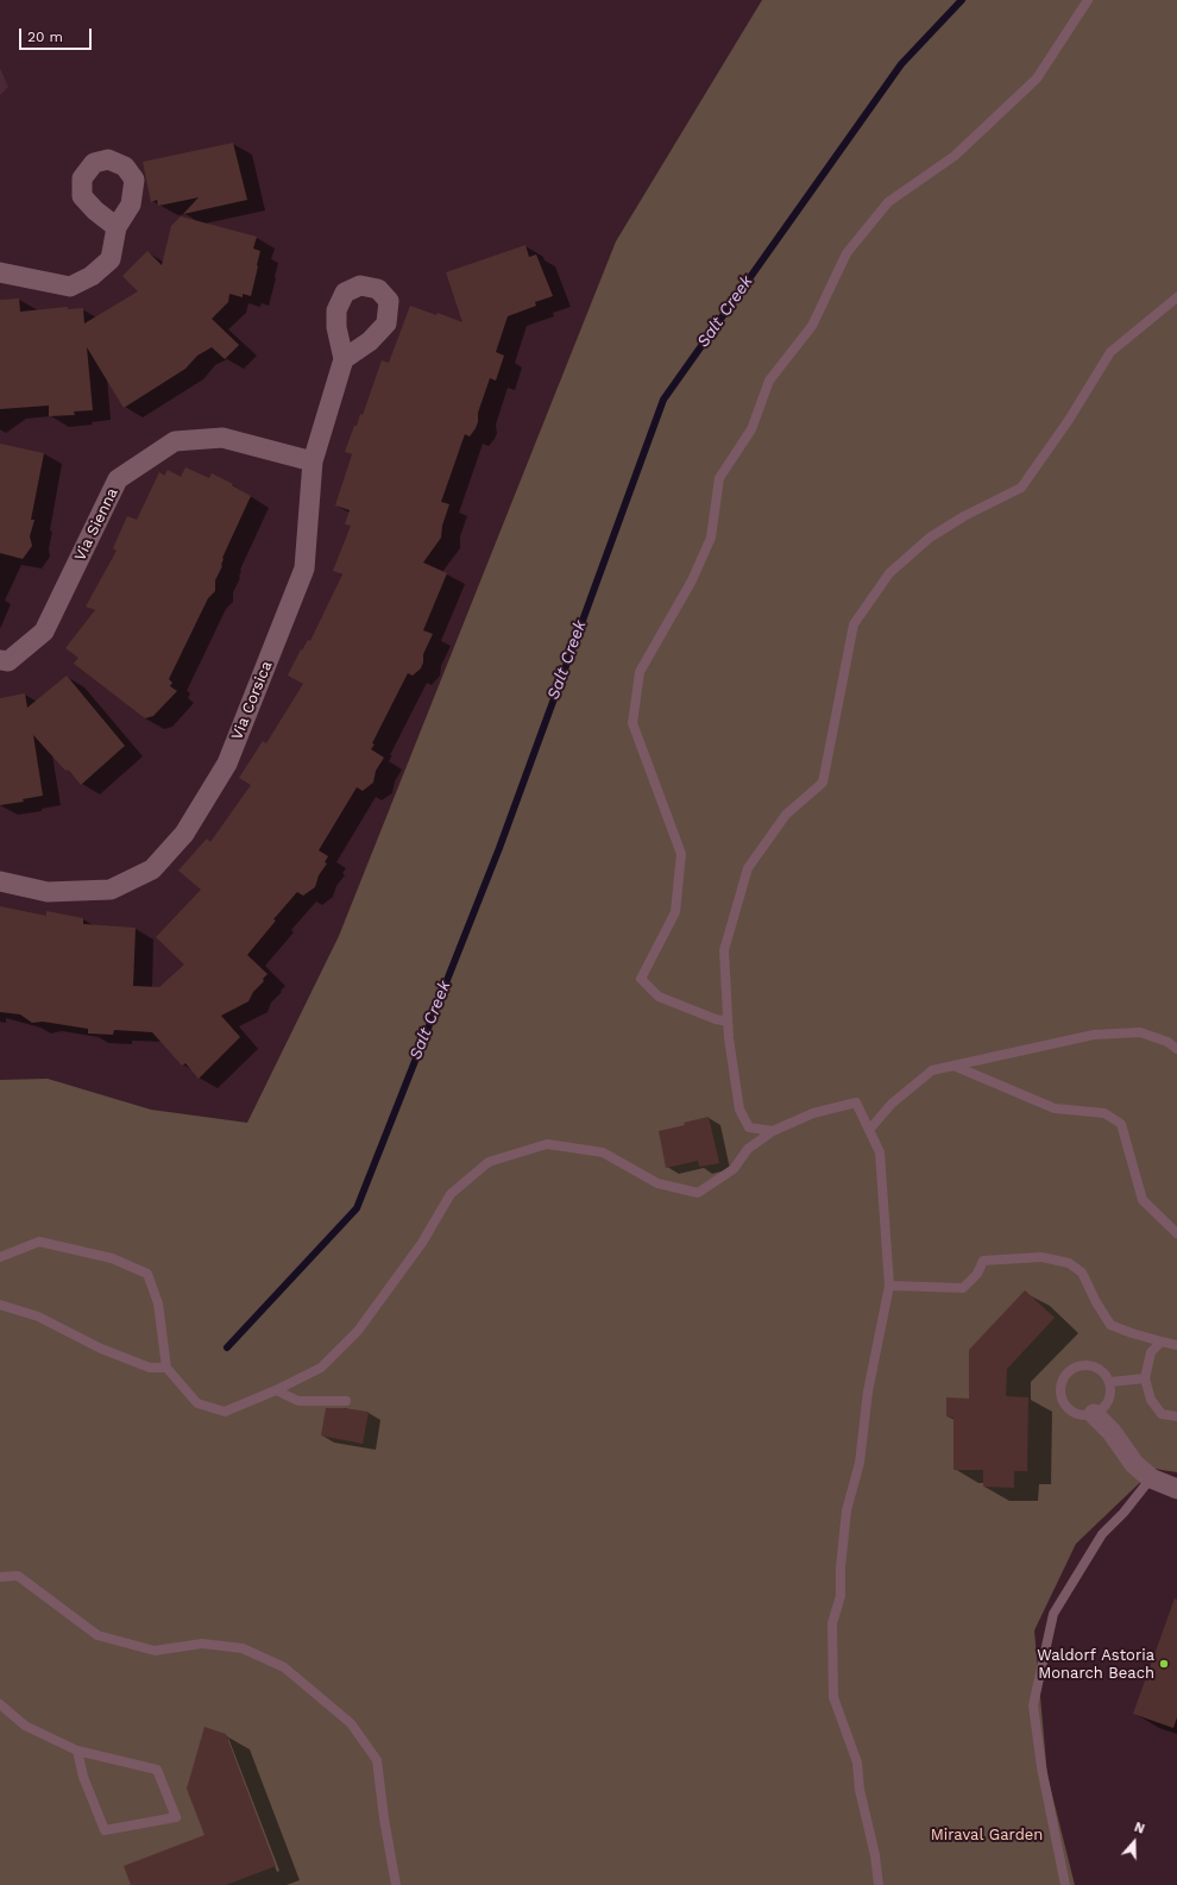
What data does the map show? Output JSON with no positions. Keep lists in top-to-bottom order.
{
  "streets": {
    "street": ["Via Sienna", "Via Corsica"]
  },
  "crossings": [
    ["Via Sienna", "Via Corsica"]
  ],
  "water": ["Salt Creek"],
  "parks": ["Miraval Garden"],
  "places": ["Waldorf Astoria Monarch Beach"],
  "scale_bar": "20 m",
  "north": "top"
}
